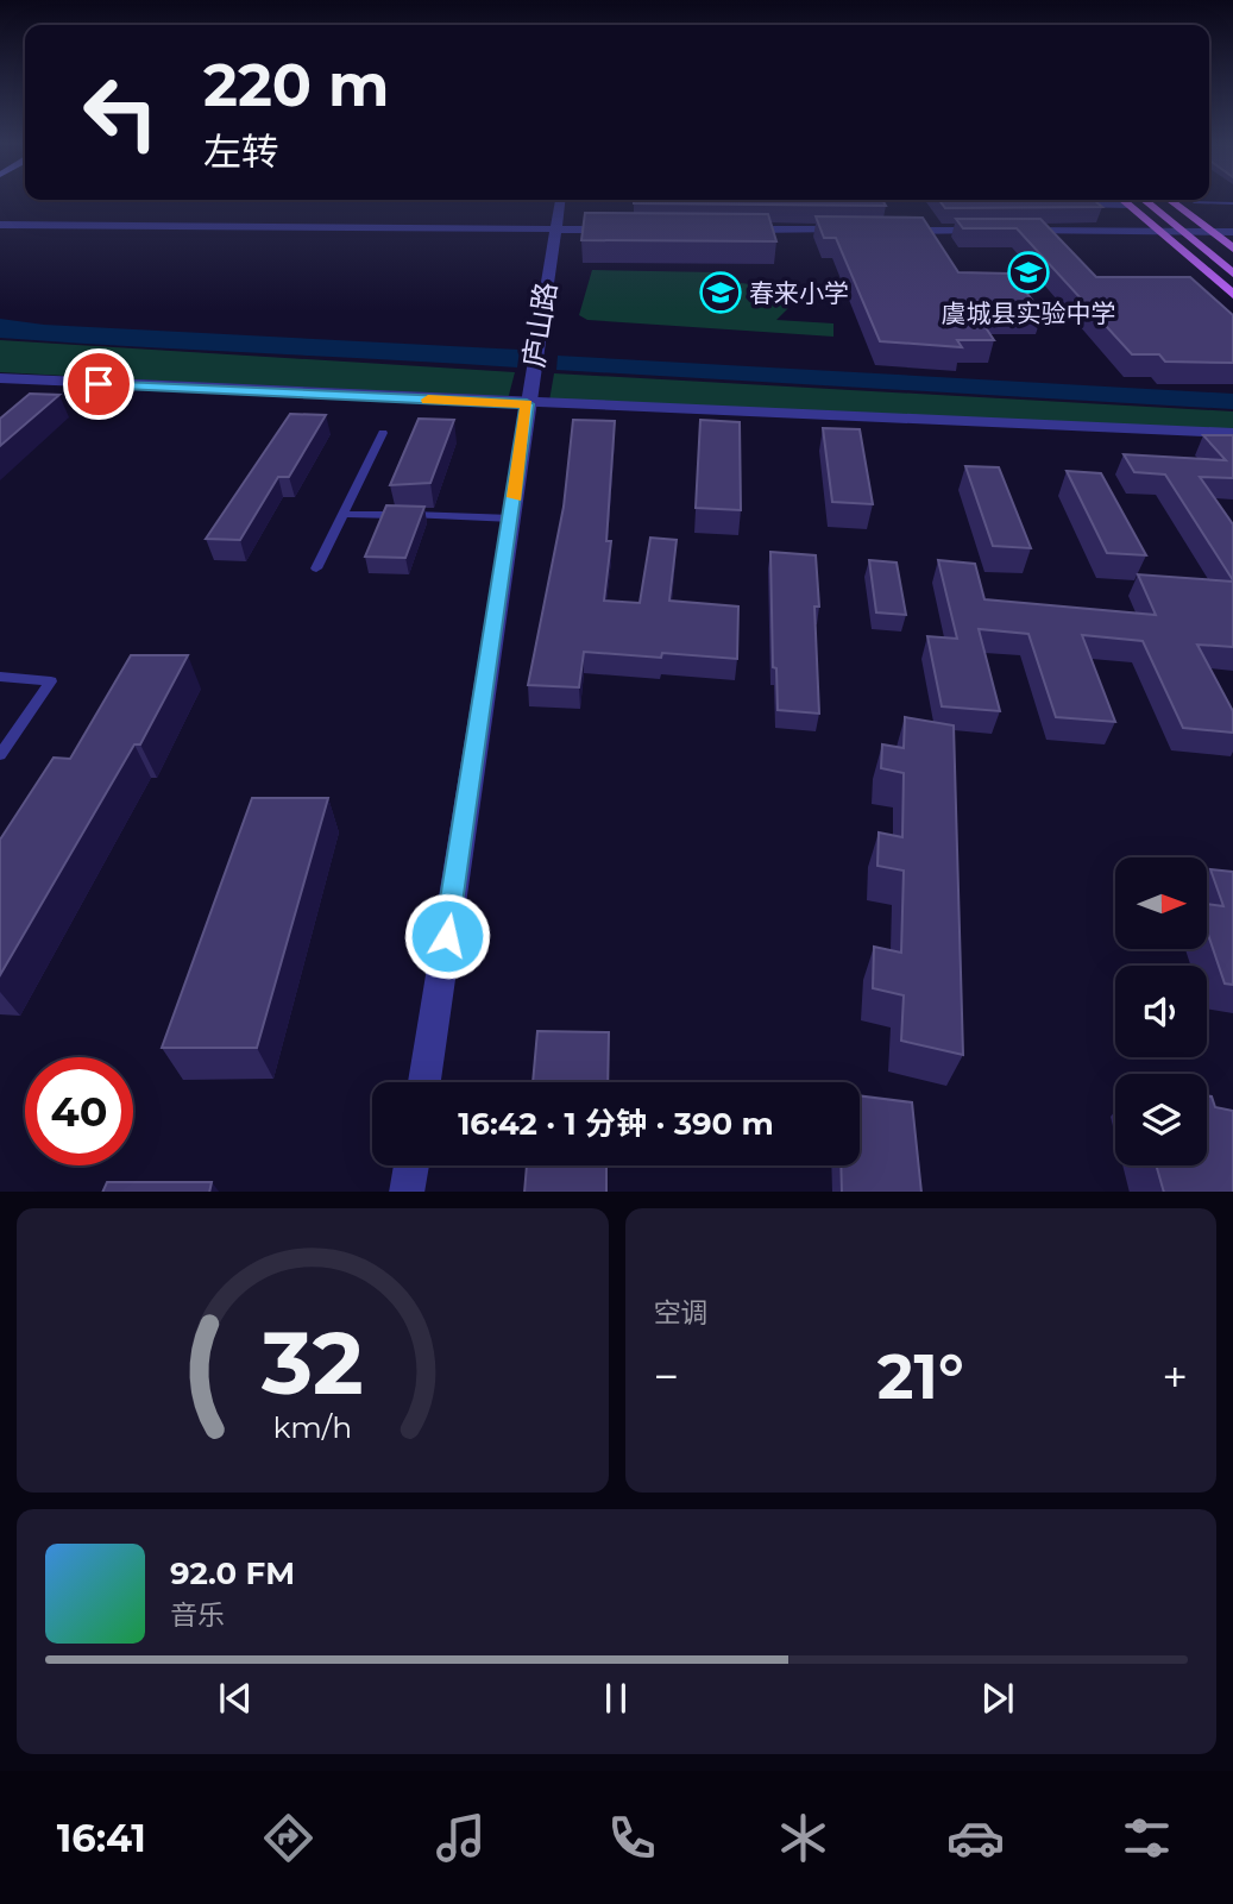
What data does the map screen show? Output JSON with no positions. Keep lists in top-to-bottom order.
{
  "streets": {
    "street": ["庐山路"]
  },
  "places": {
    "school or university": ["虞城县实验中学", "春来小学"]
  },
  "north": "right",
  "page": {
    "turn": ["220 m", "左转"],
    "limit": "40",
    "trip": "16:42 · 1 分钟 · 390 m",
    "tile": "空调",
    "heat": ["−", "21°", "+"],
    "song": ["92.0 FM", "音乐"],
    "tabs": "16:41",
    "gauge": ["32", "km/h"]
  }
}
